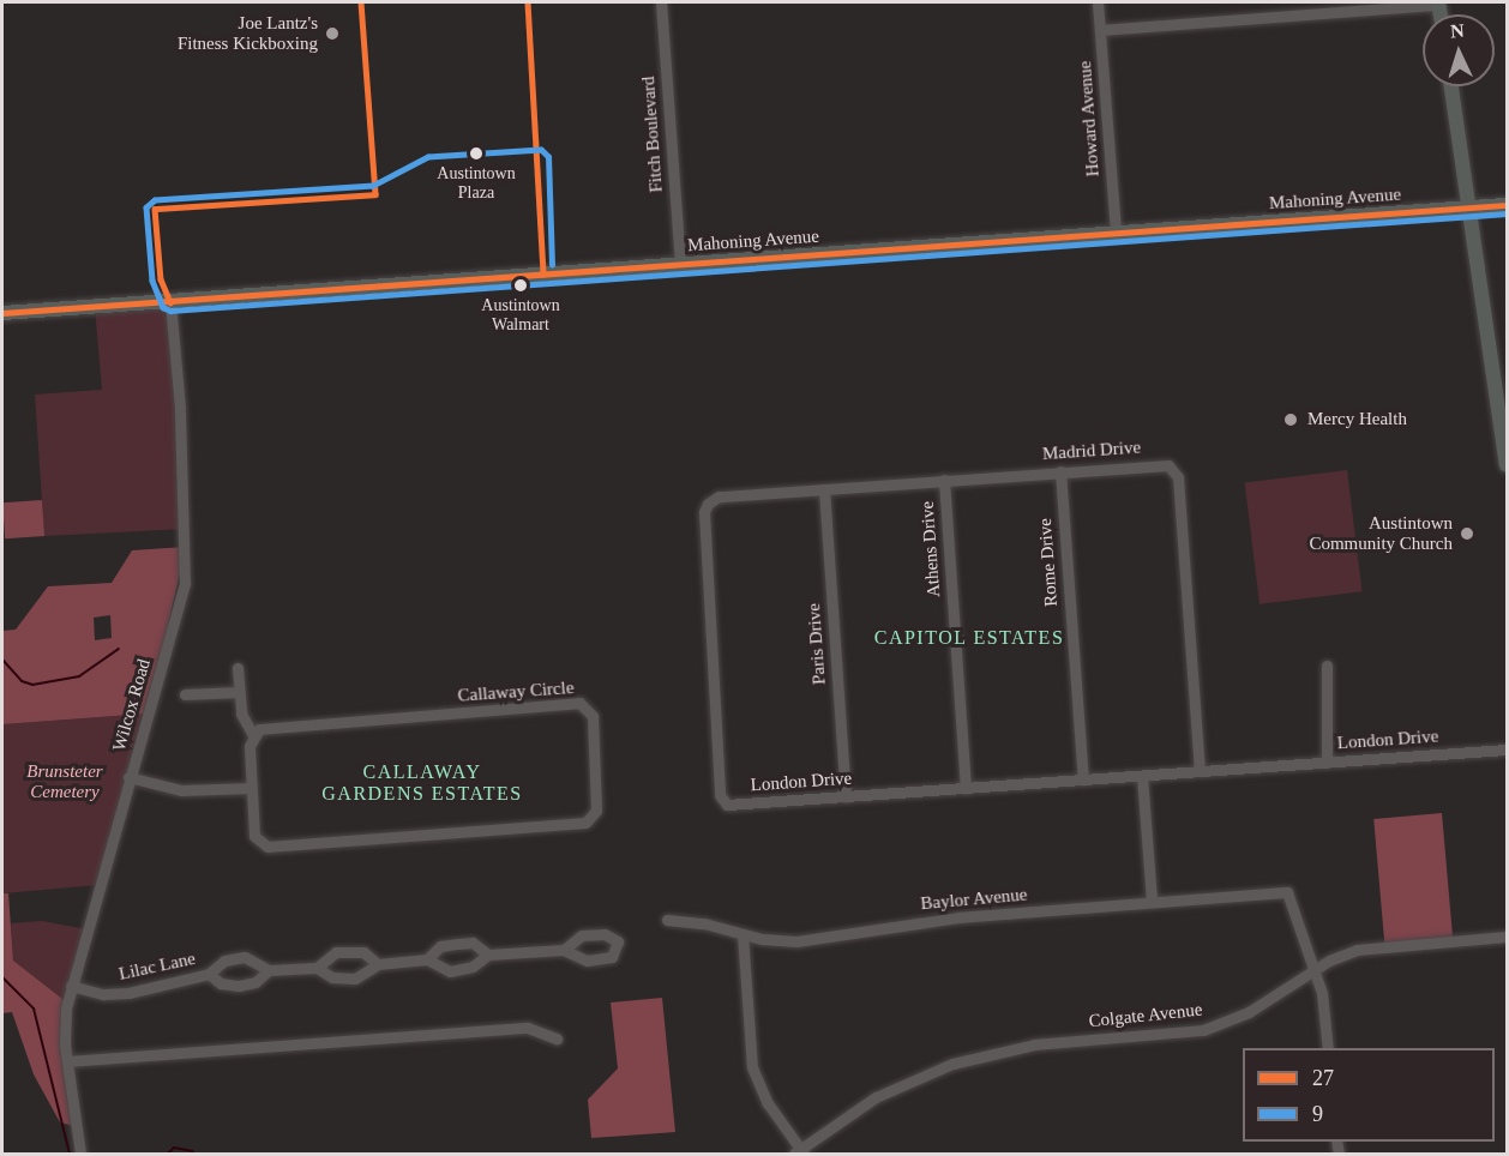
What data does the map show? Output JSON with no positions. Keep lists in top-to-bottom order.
{
  "streets": {
    "main road": ["Mahoning Avenue"],
    "street": [
      "Howard Avenue",
      "Fitch Boulevard",
      "Madrid Drive",
      "Athens Drive",
      "Rome Drive",
      "Paris Drive",
      "Callaway Circle",
      "Wilcox Road",
      "London Drive",
      "Baylor Avenue",
      "Lilac Lane",
      "Colgate Avenue"
    ]
  },
  "crossings": [
    ["Howard Avenue", "Mahoning Avenue"],
    ["Fitch Boulevard", "Mahoning Avenue"],
    ["Mahoning Avenue", "Wilcox Road"],
    ["Madrid Drive", "Athens Drive"],
    ["Madrid Drive", "Rome Drive"],
    ["Madrid Drive", "Paris Drive"],
    ["Madrid Drive", "London Drive"],
    ["Athens Drive", "London Drive"],
    ["Rome Drive", "London Drive"],
    ["Paris Drive", "London Drive"],
    ["Wilcox Road", "Lilac Lane"],
    ["Baylor Avenue", "Colgate Avenue"]
  ],
  "districts": ["CAPITOL ESTATES", "CALLAWAY GARDENS ESTATES"],
  "parks": ["Brunsteter Cemetery"],
  "places": [
    "Joe Lantz's Fitness Kickboxing",
    "Austintown Plaza",
    "Austintown Walmart",
    "Mercy Health",
    "Austintown Community Church"
  ],
  "lines": ["transit line 27", "transit line 9"],
  "legend": ["27", "9"],
  "north": "top"
}
